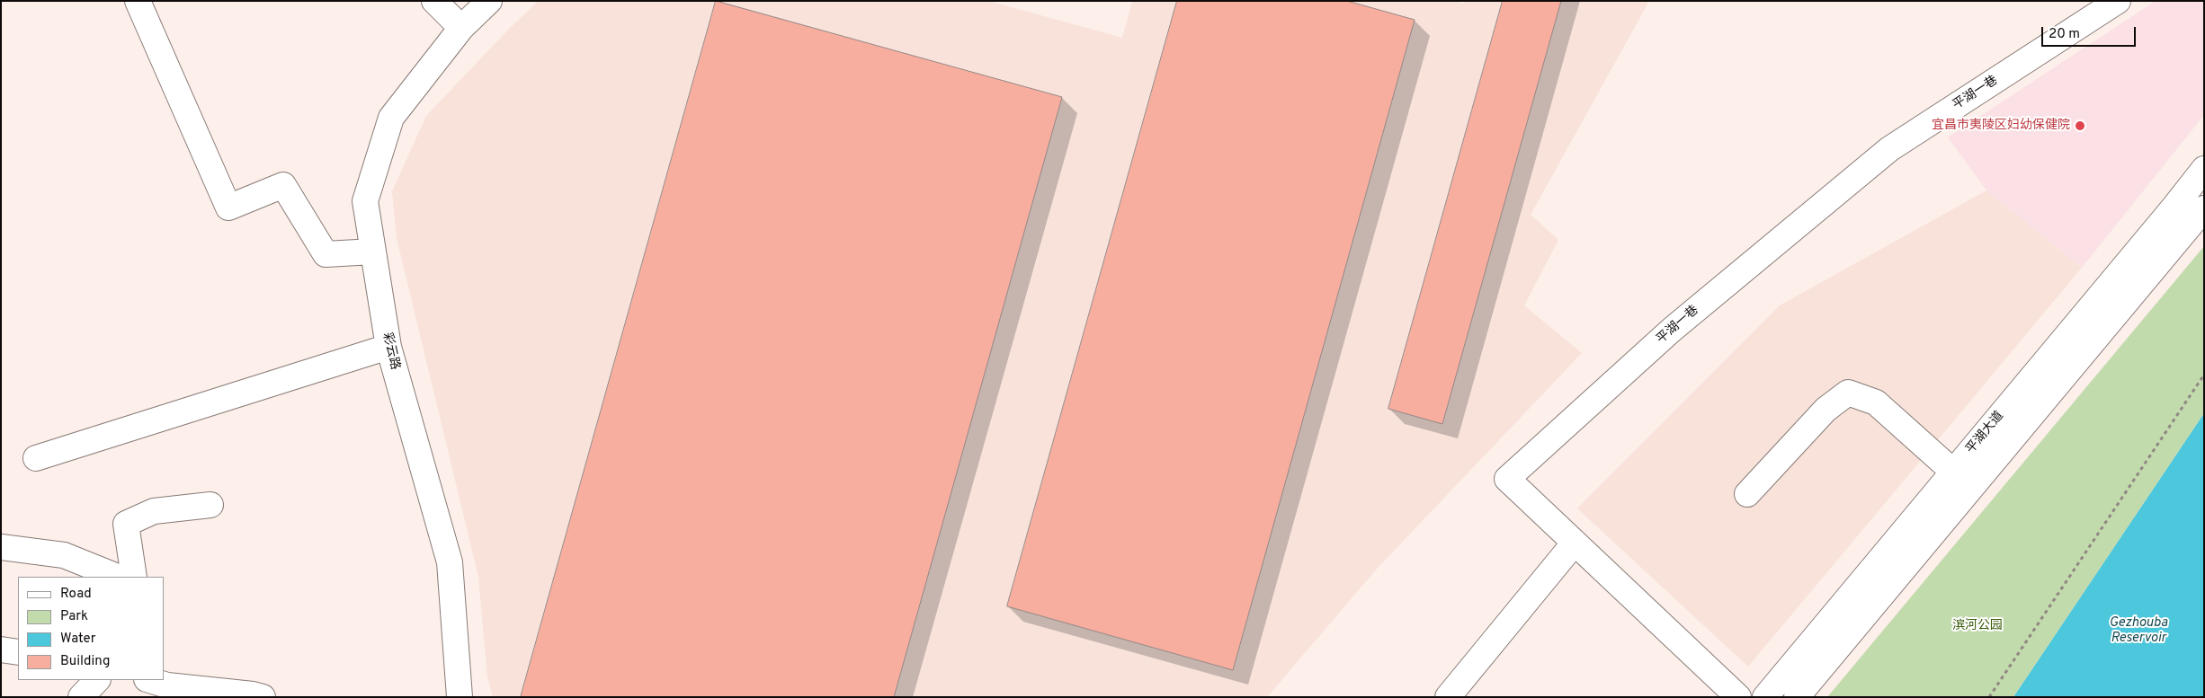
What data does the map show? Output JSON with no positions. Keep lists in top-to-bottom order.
{
  "streets": {
    "street": ["平湖一巷", "彩云路", "平湖大道"]
  },
  "water": ["Gezhouba Reservoir"],
  "parks": ["滨河公园"],
  "places": ["宜昌市夷陵区妇幼保健院"],
  "legend": [
    "Road",
    "Park",
    "Water",
    "Building"
  ],
  "scale_bar": "20 m"
}
